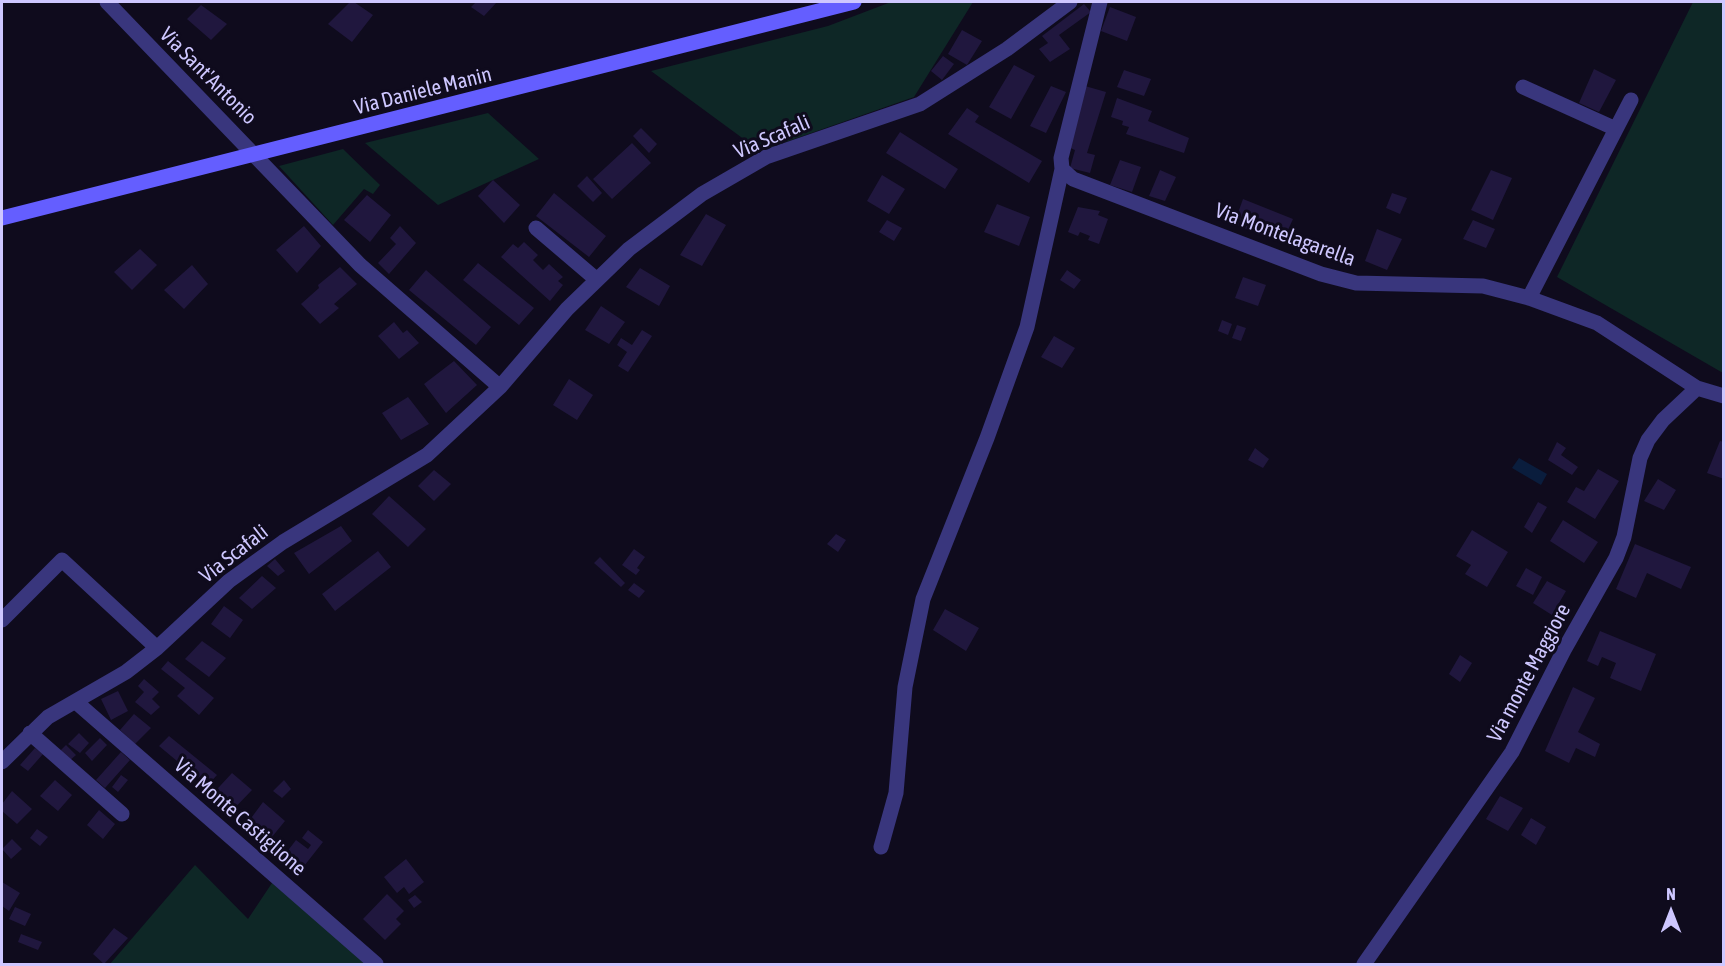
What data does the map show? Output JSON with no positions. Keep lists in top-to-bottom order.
{
  "streets": {
    "main road": ["Via Daniele Manin"],
    "street": [
      "Via Sant'Antonio",
      "Via Scafali",
      "Via Montelagarella",
      "Via monte Maggiore",
      "Via Monte Castiglione"
    ]
  },
  "crossings": [
    ["Via Sant'Antonio", "Via Daniele Manin"],
    ["Via Scafali", "Via Monte Castiglione"],
    ["Via Montelagarella", "Via monte Maggiore"]
  ],
  "north": "top"
}
